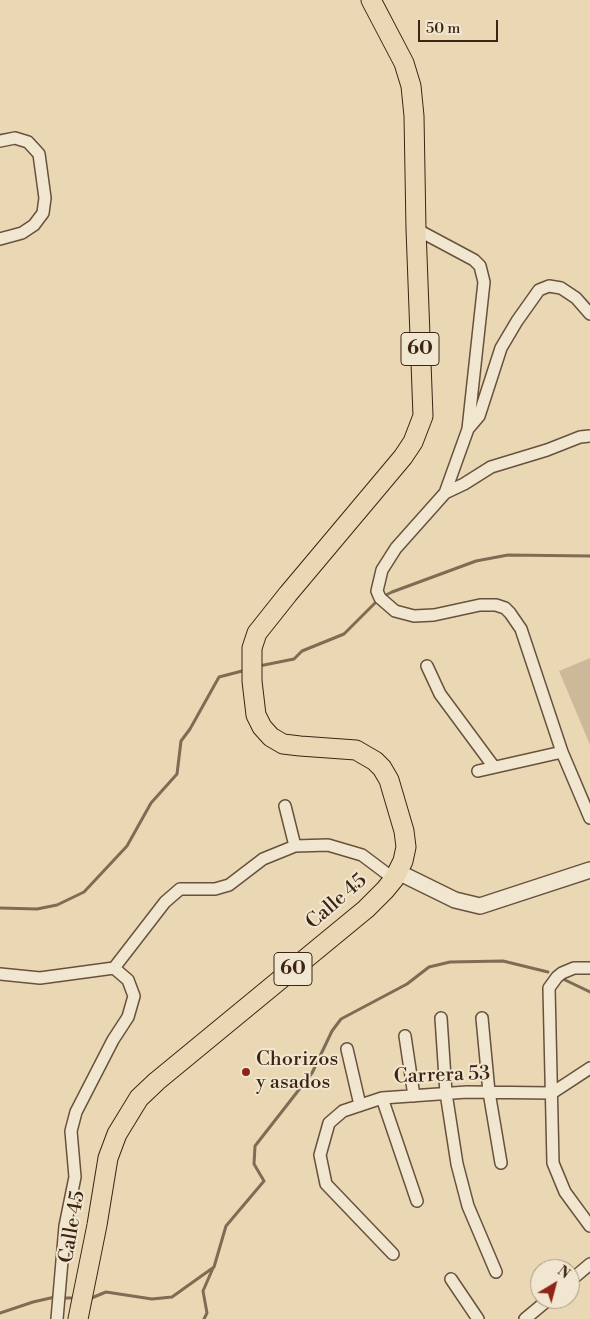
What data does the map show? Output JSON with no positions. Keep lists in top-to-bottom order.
{
  "streets": {
    "main road": ["60", "Calle 45"],
    "street": ["Carrera 53"]
  },
  "crossings": [
    ["60", "Calle 45"]
  ],
  "places": ["Chorizos y asados"],
  "scale_bar": "50 m",
  "north": "top right"
}
